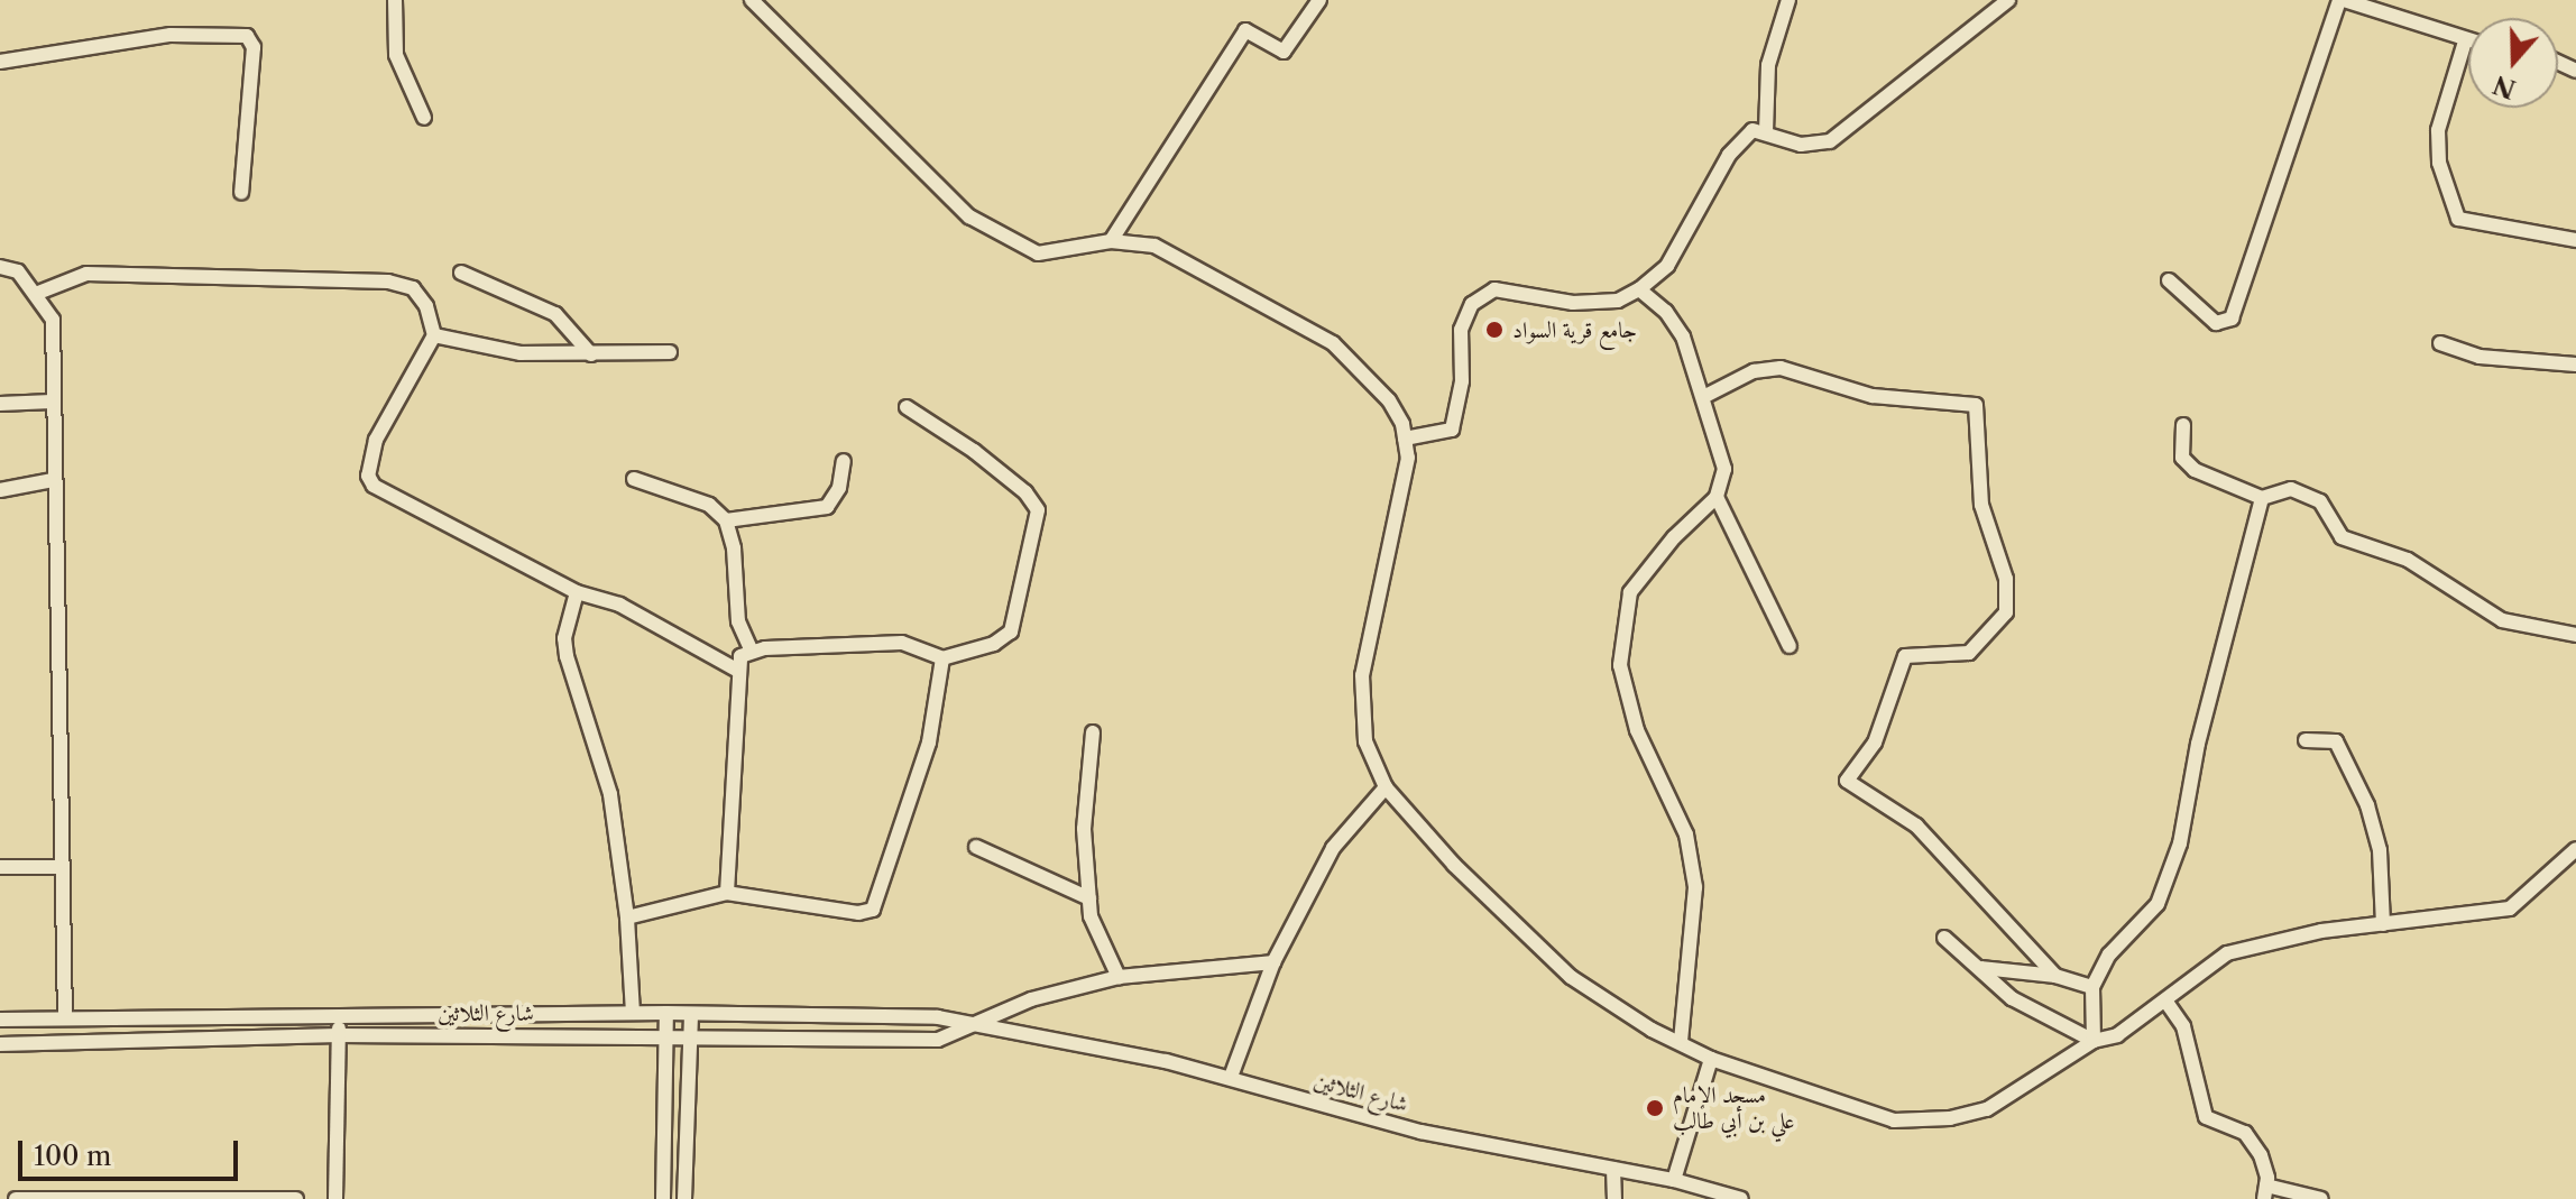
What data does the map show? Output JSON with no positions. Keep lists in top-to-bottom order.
{
  "streets": {
    "street": ["شارع الثلاثين"]
  },
  "places": ["جامع قرية السواد", "مسجد الإمام علي بن أبي طالب"],
  "scale_bar": "100 m",
  "north": "bottom"
}
